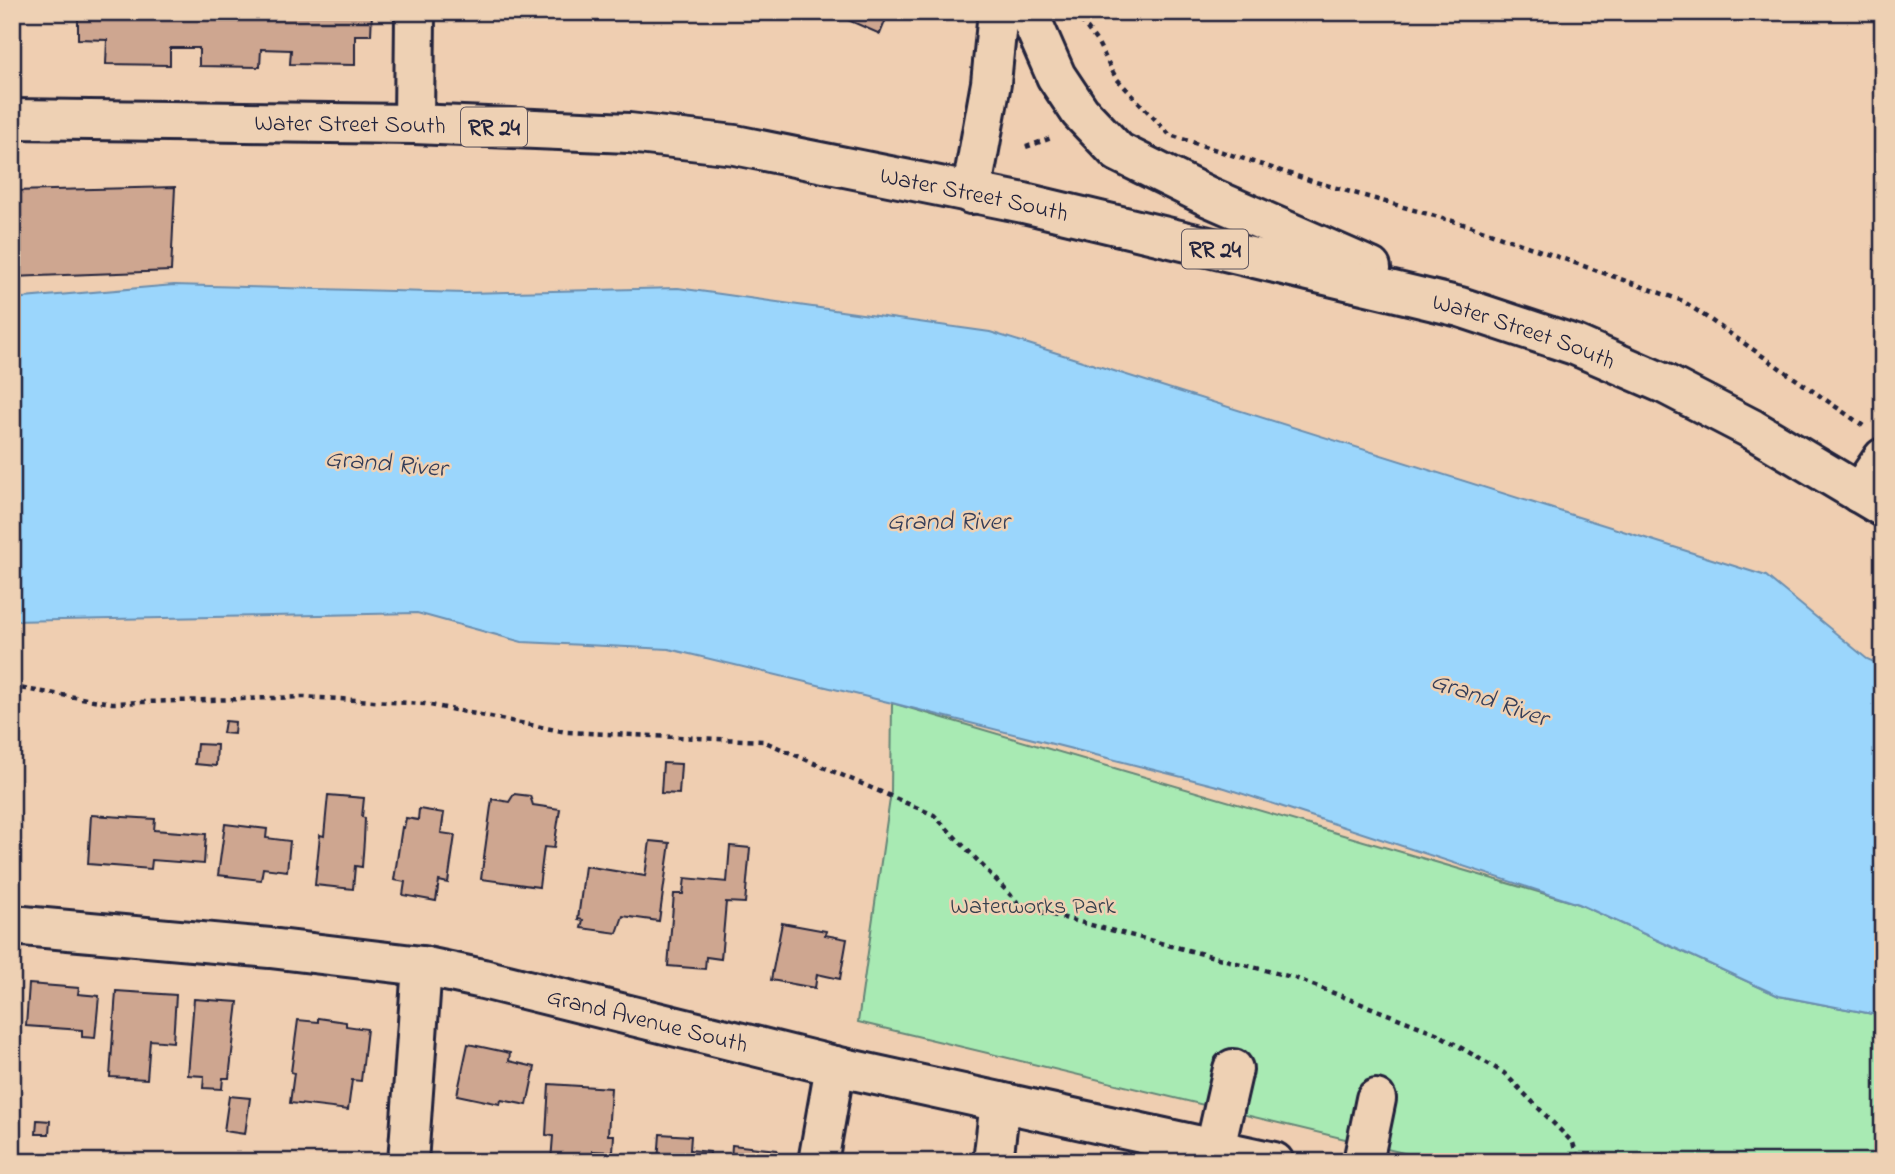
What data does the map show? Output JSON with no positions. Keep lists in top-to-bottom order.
{
  "streets": {
    "main road": ["Water Street South", "RR 24", "Grand Avenue South"]
  },
  "water": ["Grand River"],
  "parks": ["Waterworks Park"]
}
